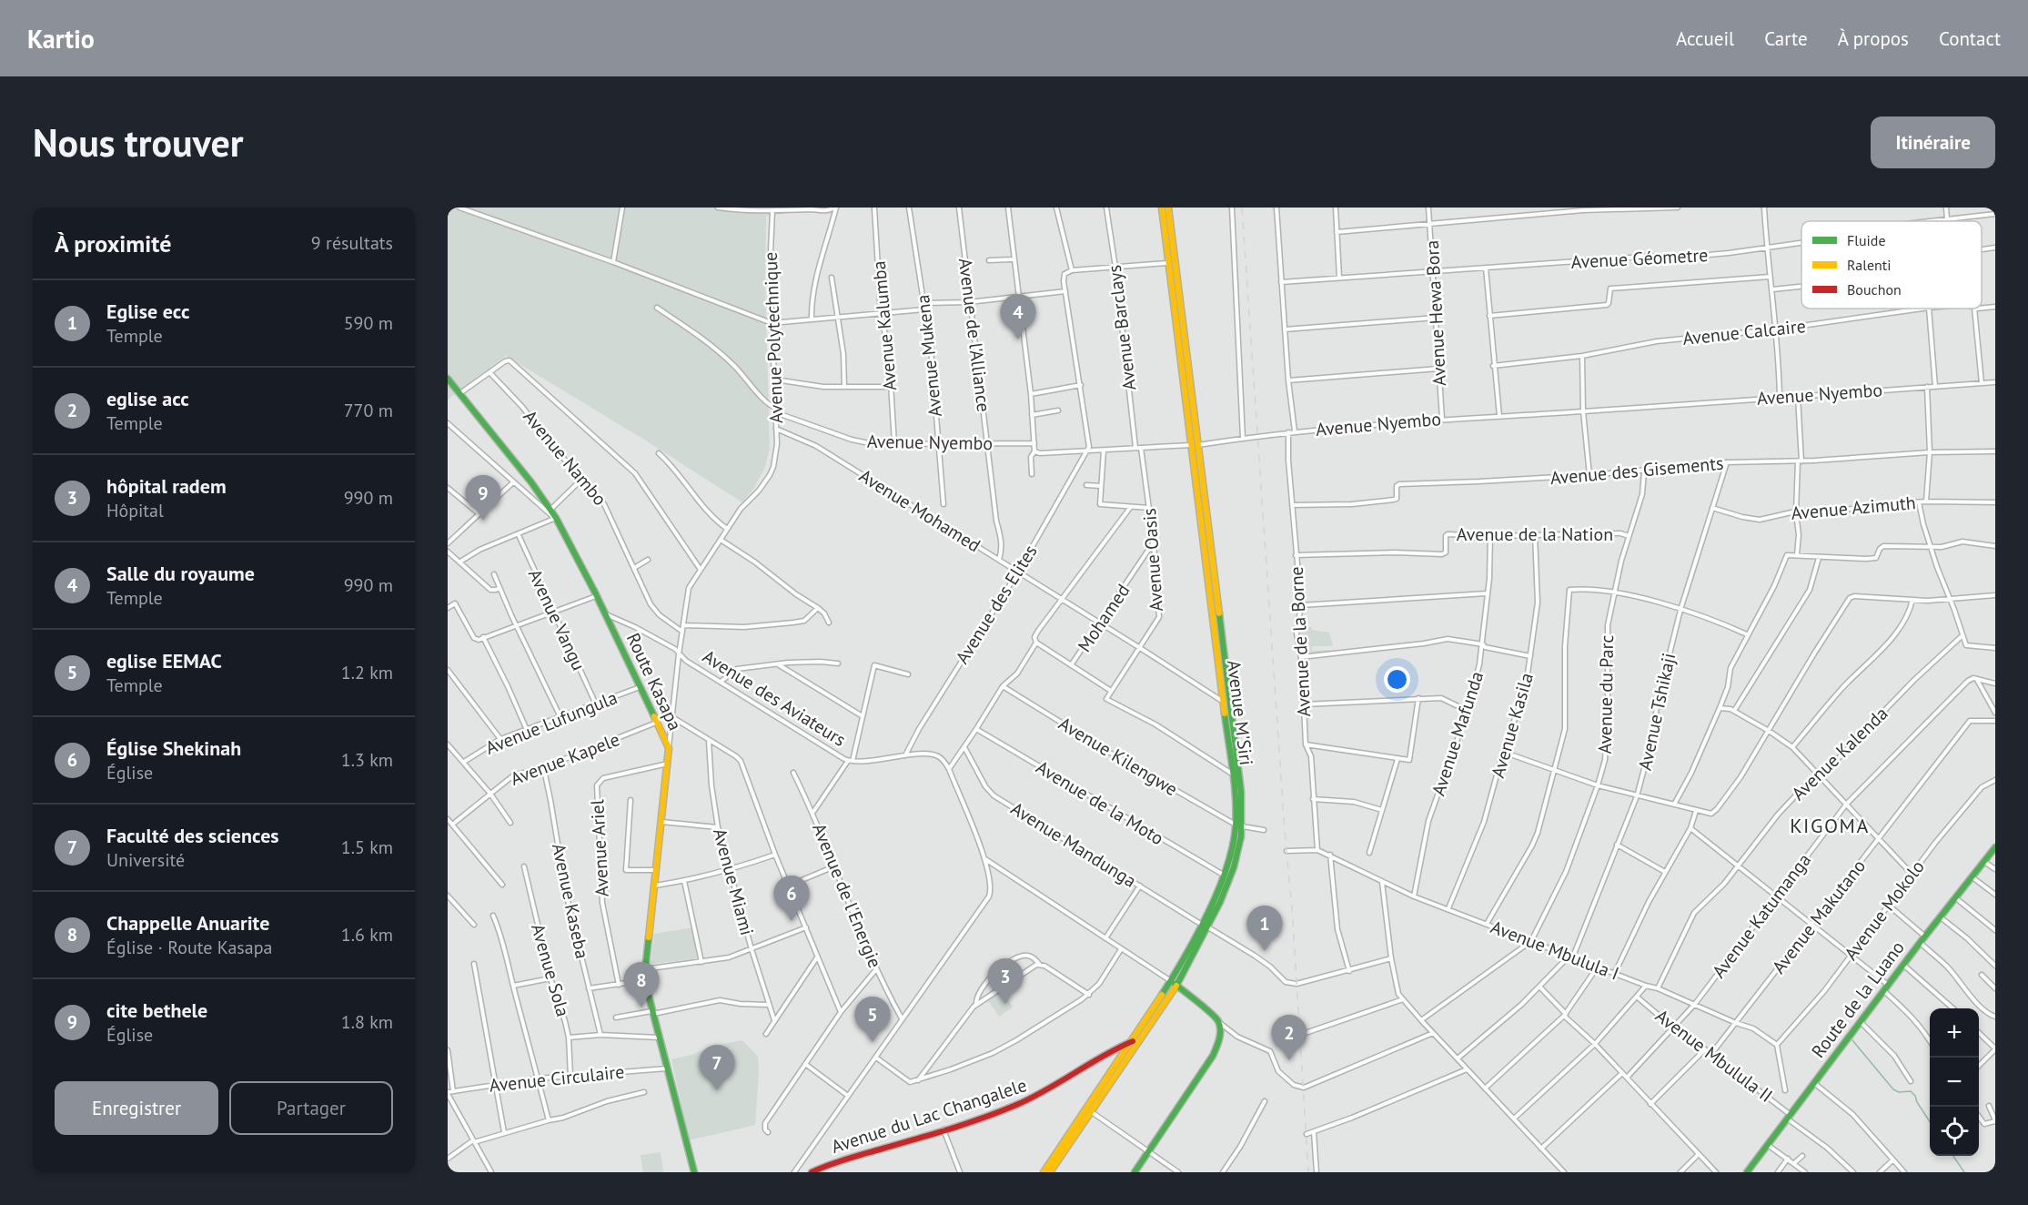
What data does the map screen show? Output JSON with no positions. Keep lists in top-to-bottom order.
{
  "streets": {
    "main road": [
      "Route Kasapa",
      "Avenue M'Siri",
      "Route de la Luano",
      "Avenue du Lac Changalele"
    ],
    "street": [
      "Avenue Géometre",
      "Avenue Hewa Bora",
      "Avenue Kalumba",
      "Avenue Barclays",
      "Avenue Calcaire",
      "Avenue de l'Alliance",
      "Avenue Polytechnique",
      "Avenue Mukena",
      "Avenue Nyembo",
      "Avenue Nambo",
      "Avenue des Gisements",
      "Avenue Azimuth",
      "Avenue Mohamed",
      "Avenue de la Nation",
      "Avenue Oasis",
      "Avenue des Elites",
      "Mohamed",
      "Avenue Vangu",
      "Avenue de la Borne",
      "Avenue du Parc",
      "Avenue des Aviateurs",
      "Avenue Tshikaji",
      "Avenue Lufungula",
      "Avenue Kasila",
      "Avenue Mafunda",
      "Avenue Kalenda",
      "Avenue Kilengwe",
      "Avenue Kapele",
      "Avenue de la Moto",
      "Avenue Mandunga",
      "Avenue Ariel",
      "Avenue Miami",
      "Avenue de l'Energie",
      "Avenue Kaseba",
      "Avenue Mokolo",
      "Avenue Katumanga",
      "Avenue Makutano",
      "Avenue Mbulula I",
      "Avenue Sola",
      "Avenue Mbulula II",
      "Avenue Circulaire"
    ]
  },
  "crossings": [
    ["Avenue Géometre", "Avenue Hewa Bora"],
    ["Avenue Hewa Bora", "Avenue Nyembo"],
    ["Avenue Kalumba", "Avenue Nyembo"],
    ["Avenue Barclays", "Avenue Nyembo"],
    ["Avenue de l'Alliance", "Avenue Nyembo"],
    ["Avenue de l'Alliance", "Avenue Mohamed"],
    ["Avenue Polytechnique", "Avenue Nyembo"],
    ["Avenue Polytechnique", "Avenue Nambo"],
    ["Avenue Polytechnique", "Avenue Mohamed"],
    ["Avenue Polytechnique", "Route Kasapa"],
    ["Avenue Polytechnique", "Avenue des Aviateurs"],
    ["Avenue Mukena", "Avenue Nyembo"],
    ["Avenue Nyembo", "Avenue Oasis"],
    ["Avenue Nyembo", "Avenue des Elites"],
    ["Avenue Nyembo", "Avenue de la Borne"],
    ["Avenue Nyembo", "Avenue M'Siri"],
    ["Avenue des Gisements", "Avenue de la Borne"],
    ["Avenue des Gisements", "Avenue du Parc"],
    ["Avenue des Gisements", "Avenue Tshikaji"],
    ["Avenue Azimuth", "Avenue Tshikaji"],
    ["Avenue Mohamed", "Avenue Oasis"],
    ["Avenue Mohamed", "Avenue des Elites"],
    ["Avenue Mohamed", "Mohamed"],
    ["Avenue Mohamed", "Avenue M'Siri"],
    ["Avenue de la Nation", "Avenue de la Borne"],
    ["Avenue de la Nation", "Avenue du Parc"],
    ["Avenue de la Nation", "Avenue Kasila"],
    ["Avenue de la Nation", "Avenue Mafunda"],
    ["Avenue Oasis", "Mohamed"],
    ["Avenue des Elites", "Avenue des Aviateurs"],
    ["Avenue Vangu", "Avenue Lufungula"],
    ["Avenue de la Borne", "Avenue Mbulula I"],
    ["Route Kasapa", "Avenue des Aviateurs"],
    ["Route Kasapa", "Avenue Lufungula"],
    ["Route Kasapa", "Avenue Kapele"],
    ["Route Kasapa", "Avenue Ariel"],
    ["Route Kasapa", "Avenue Circulaire"],
    ["Avenue du Parc", "Avenue Mbulula I"],
    ["Avenue Tshikaji", "Avenue Mbulula I"],
    ["Avenue M'Siri", "Avenue Kilengwe"],
    ["Avenue M'Siri", "Avenue de la Moto"],
    ["Avenue M'Siri", "Avenue Mandunga"],
    ["Avenue M'Siri", "Avenue du Lac Changalele"],
    ["Avenue Kasila", "Avenue Mbulula I"],
    ["Avenue Mafunda", "Avenue Mbulula I"],
    ["Avenue Kalenda", "Avenue Mbulula I"],
    ["Avenue Kapele", "Avenue Kaseba"],
    ["Avenue Mokolo", "Avenue Mbulula I"],
    ["Avenue Katumanga", "Avenue Mbulula I"],
    ["Avenue Katumanga", "Avenue Mbulula II"],
    ["Avenue Makutano", "Avenue Mbulula I"],
    ["Avenue Makutano", "Avenue Mbulula II"],
    ["Avenue Sola", "Avenue Circulaire"],
    ["Route de la Luano", "Avenue Mbulula II"]
  ],
  "districts": ["KIGOMA"],
  "legend": ["Fluide", "Ralenti", "Bouchon"],
  "page": {
    "header": "Kartio",
    "nav": [
      "Accueil",
      "Carte",
      "À propos",
      "Contact"
    ],
    "buttons": [
      "Itinéraire",
      ["Enregistrer", "Partager"]
    ],
    "title": "Nous trouver",
    "heading": ["À proximité", "9 résultats"],
    "list": [
      {
        "mark": "1",
        "name": "Eglise ecc",
        "note": "Temple",
        "value": "590 m"
      },
      {
        "mark": "2",
        "name": "eglise acc",
        "note": "Temple",
        "value": "770 m"
      },
      {
        "mark": "3",
        "name": "hôpital radem",
        "note": "Hôpital",
        "value": "990 m"
      },
      {
        "mark": "4",
        "name": "Salle du royaume",
        "note": "Temple",
        "value": "990 m"
      },
      {
        "mark": "5",
        "name": "eglise EEMAC",
        "note": "Temple",
        "value": "1.2 km"
      },
      {
        "mark": "6",
        "name": "Église Shekinah",
        "note": "Église",
        "value": "1.3 km"
      },
      {
        "mark": "7",
        "name": "Faculté des sciences",
        "note": "Université",
        "value": "1.5 km"
      },
      {
        "mark": "8",
        "name": "Chappelle Anuarite",
        "note": "Église · Route Kasapa",
        "value": "1.6 km"
      },
      {
        "mark": "9",
        "name": "cite bethele",
        "note": "Église",
        "value": "1.8 km"
      }
    ],
    "pins": [
      "4",
      "9",
      "6",
      "1",
      "3",
      "8",
      "5",
      "2",
      "7"
    ],
    "map_buttons": ["+", "−"]
  }
}
